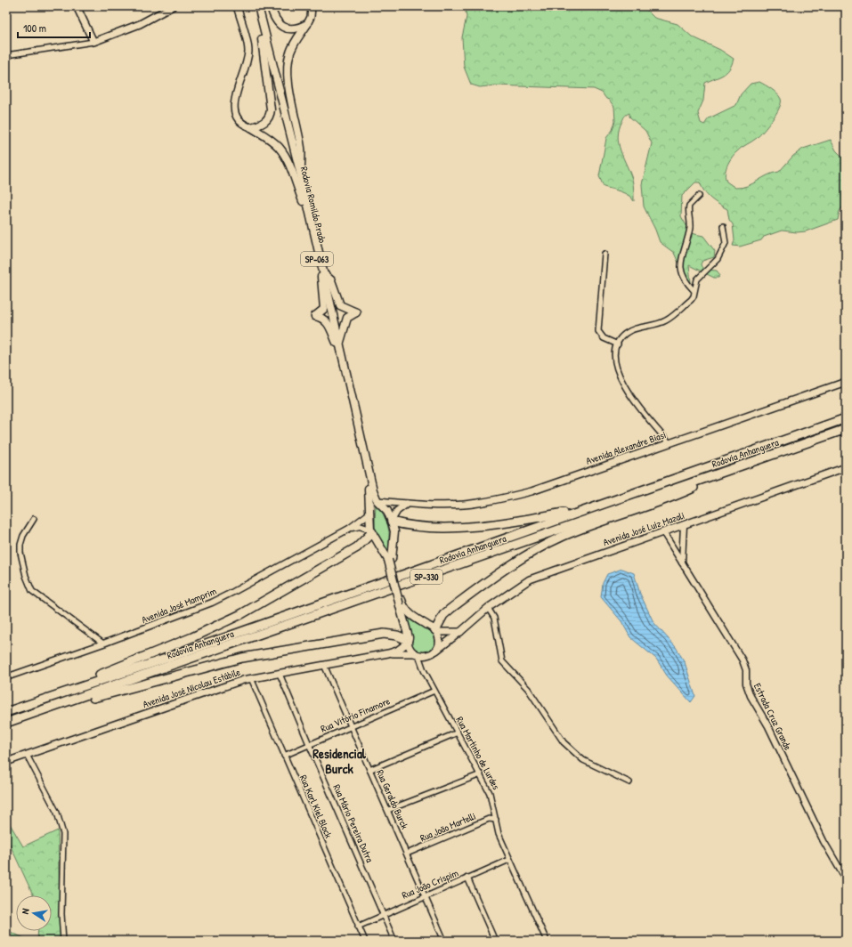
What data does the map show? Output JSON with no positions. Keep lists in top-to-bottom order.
{
  "streets": {
    "highway": ["Rodovia Anhanguera", "SP-330"],
    "main road": [
      "Rodovia Romildo Prado",
      "SP-063",
      "Avenida Alexandre Biasi",
      "Avenida José Luiz Mazali",
      "Avenida José Nicolau Estábile"
    ],
    "street": [
      "Avenida José Mamprim",
      "Rua Vitório Finamore",
      "Estrada Cruz Grande",
      "Rua Martinho de Lurdes",
      "Rua Geraldo Burck",
      "Rua Karl Kiel Block",
      "Rua Mário Pereira Dutra",
      "Rua João Martelli",
      "Rua João Crispim"
    ]
  },
  "crossings": [
    ["Rodovia Romildo Prado", "SP-063"],
    ["Rodovia Romildo Prado", "Avenida Alexandre Biasi"],
    ["Rodovia Romildo Prado", "Avenida José Mamprim"],
    ["SP-063", "Avenida Alexandre Biasi"],
    ["SP-063", "Avenida José Mamprim"],
    ["SP-063", "Avenida José Nicolau Estábile"],
    ["Avenida José Luiz Mazali", "Avenida José Nicolau Estábile"],
    ["Avenida José Luiz Mazali", "Estrada Cruz Grande"],
    ["Avenida José Luiz Mazali", "Rua Martinho de Lurdes"],
    ["Avenida José Nicolau Estábile", "Rua Martinho de Lurdes"],
    ["Avenida José Nicolau Estábile", "Rua Geraldo Burck"],
    ["Avenida José Nicolau Estábile", "Rua Karl Kiel Block"],
    ["Avenida José Nicolau Estábile", "Rua Mário Pereira Dutra"],
    ["Rua Vitório Finamore", "Rua Martinho de Lurdes"],
    ["Rua Vitório Finamore", "Rua Geraldo Burck"],
    ["Rua Vitório Finamore", "Rua Karl Kiel Block"],
    ["Rua Vitório Finamore", "Rua Mário Pereira Dutra"],
    ["Rua Martinho de Lurdes", "Rua João Martelli"],
    ["Rua Martinho de Lurdes", "Rua João Crispim"],
    ["Rua Geraldo Burck", "Rua João Martelli"],
    ["Rua Geraldo Burck", "Rua João Crispim"],
    ["Rua Karl Kiel Block", "Rua João Crispim"],
    ["Rua Mário Pereira Dutra", "Rua João Crispim"]
  ],
  "districts": ["Residencial Burck"],
  "scale_bar": "100 m",
  "north": "left"
}
